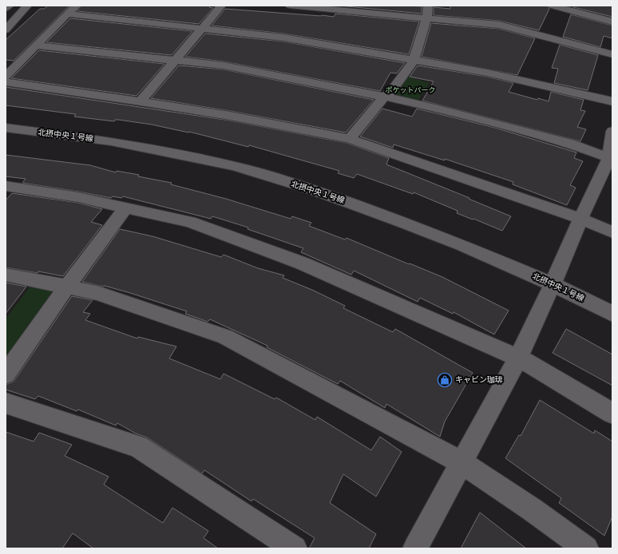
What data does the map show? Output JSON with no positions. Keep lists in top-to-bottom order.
{
  "streets": {
    "street": ["北摂中央１号線"]
  },
  "parks": ["ポケットパーク"],
  "places": {
    "shop": ["キャビン珈琲"]
  }
}
